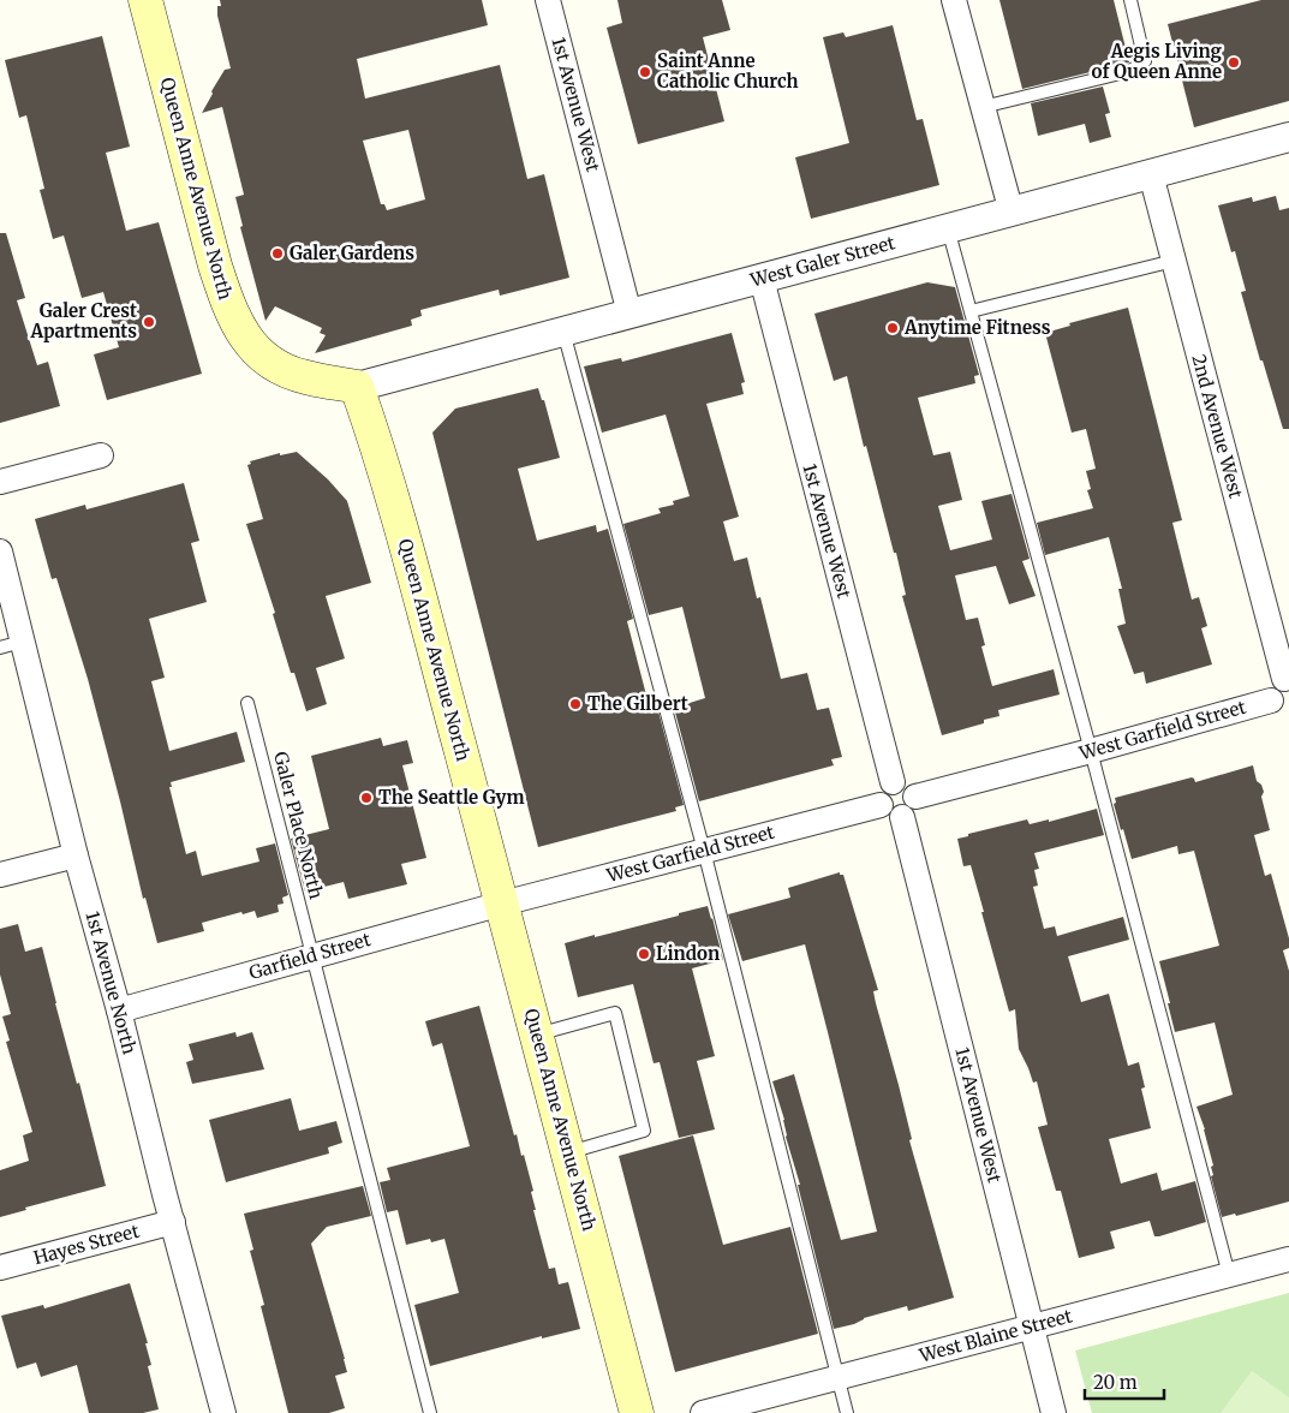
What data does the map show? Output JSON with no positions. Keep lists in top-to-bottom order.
{
  "streets": {
    "main road": ["Queen Anne Avenue North"],
    "street": [
      "1st Avenue West",
      "West Galer Street",
      "2nd Avenue West",
      "West Garfield Street",
      "Garfield Street",
      "1st Avenue North",
      "Hayes Street",
      "West Blaine Street"
    ],
    "lane": ["Galer Place North"]
  },
  "crossings": [
    ["1st Avenue West", "West Galer Street"],
    ["1st Avenue West", "West Garfield Street"],
    ["1st Avenue West", "West Blaine Street"],
    ["Queen Anne Avenue North", "West Galer Street"],
    ["Queen Anne Avenue North", "West Garfield Street"],
    ["Queen Anne Avenue North", "Garfield Street"],
    ["West Galer Street", "2nd Avenue West"],
    ["West Garfield Street", "Garfield Street"],
    ["Galer Place North", "Garfield Street"],
    ["Garfield Street", "1st Avenue North"],
    ["1st Avenue North", "Hayes Street"]
  ],
  "places": [
    "Aegis Living of Queen Anne",
    "Saint Anne Catholic Church",
    "Galer Gardens",
    "Galer Crest Apartments",
    "Anytime Fitness",
    "The Gilbert",
    "The Seattle Gym",
    "Lindon"
  ],
  "scale_bar": "20 m"
}
